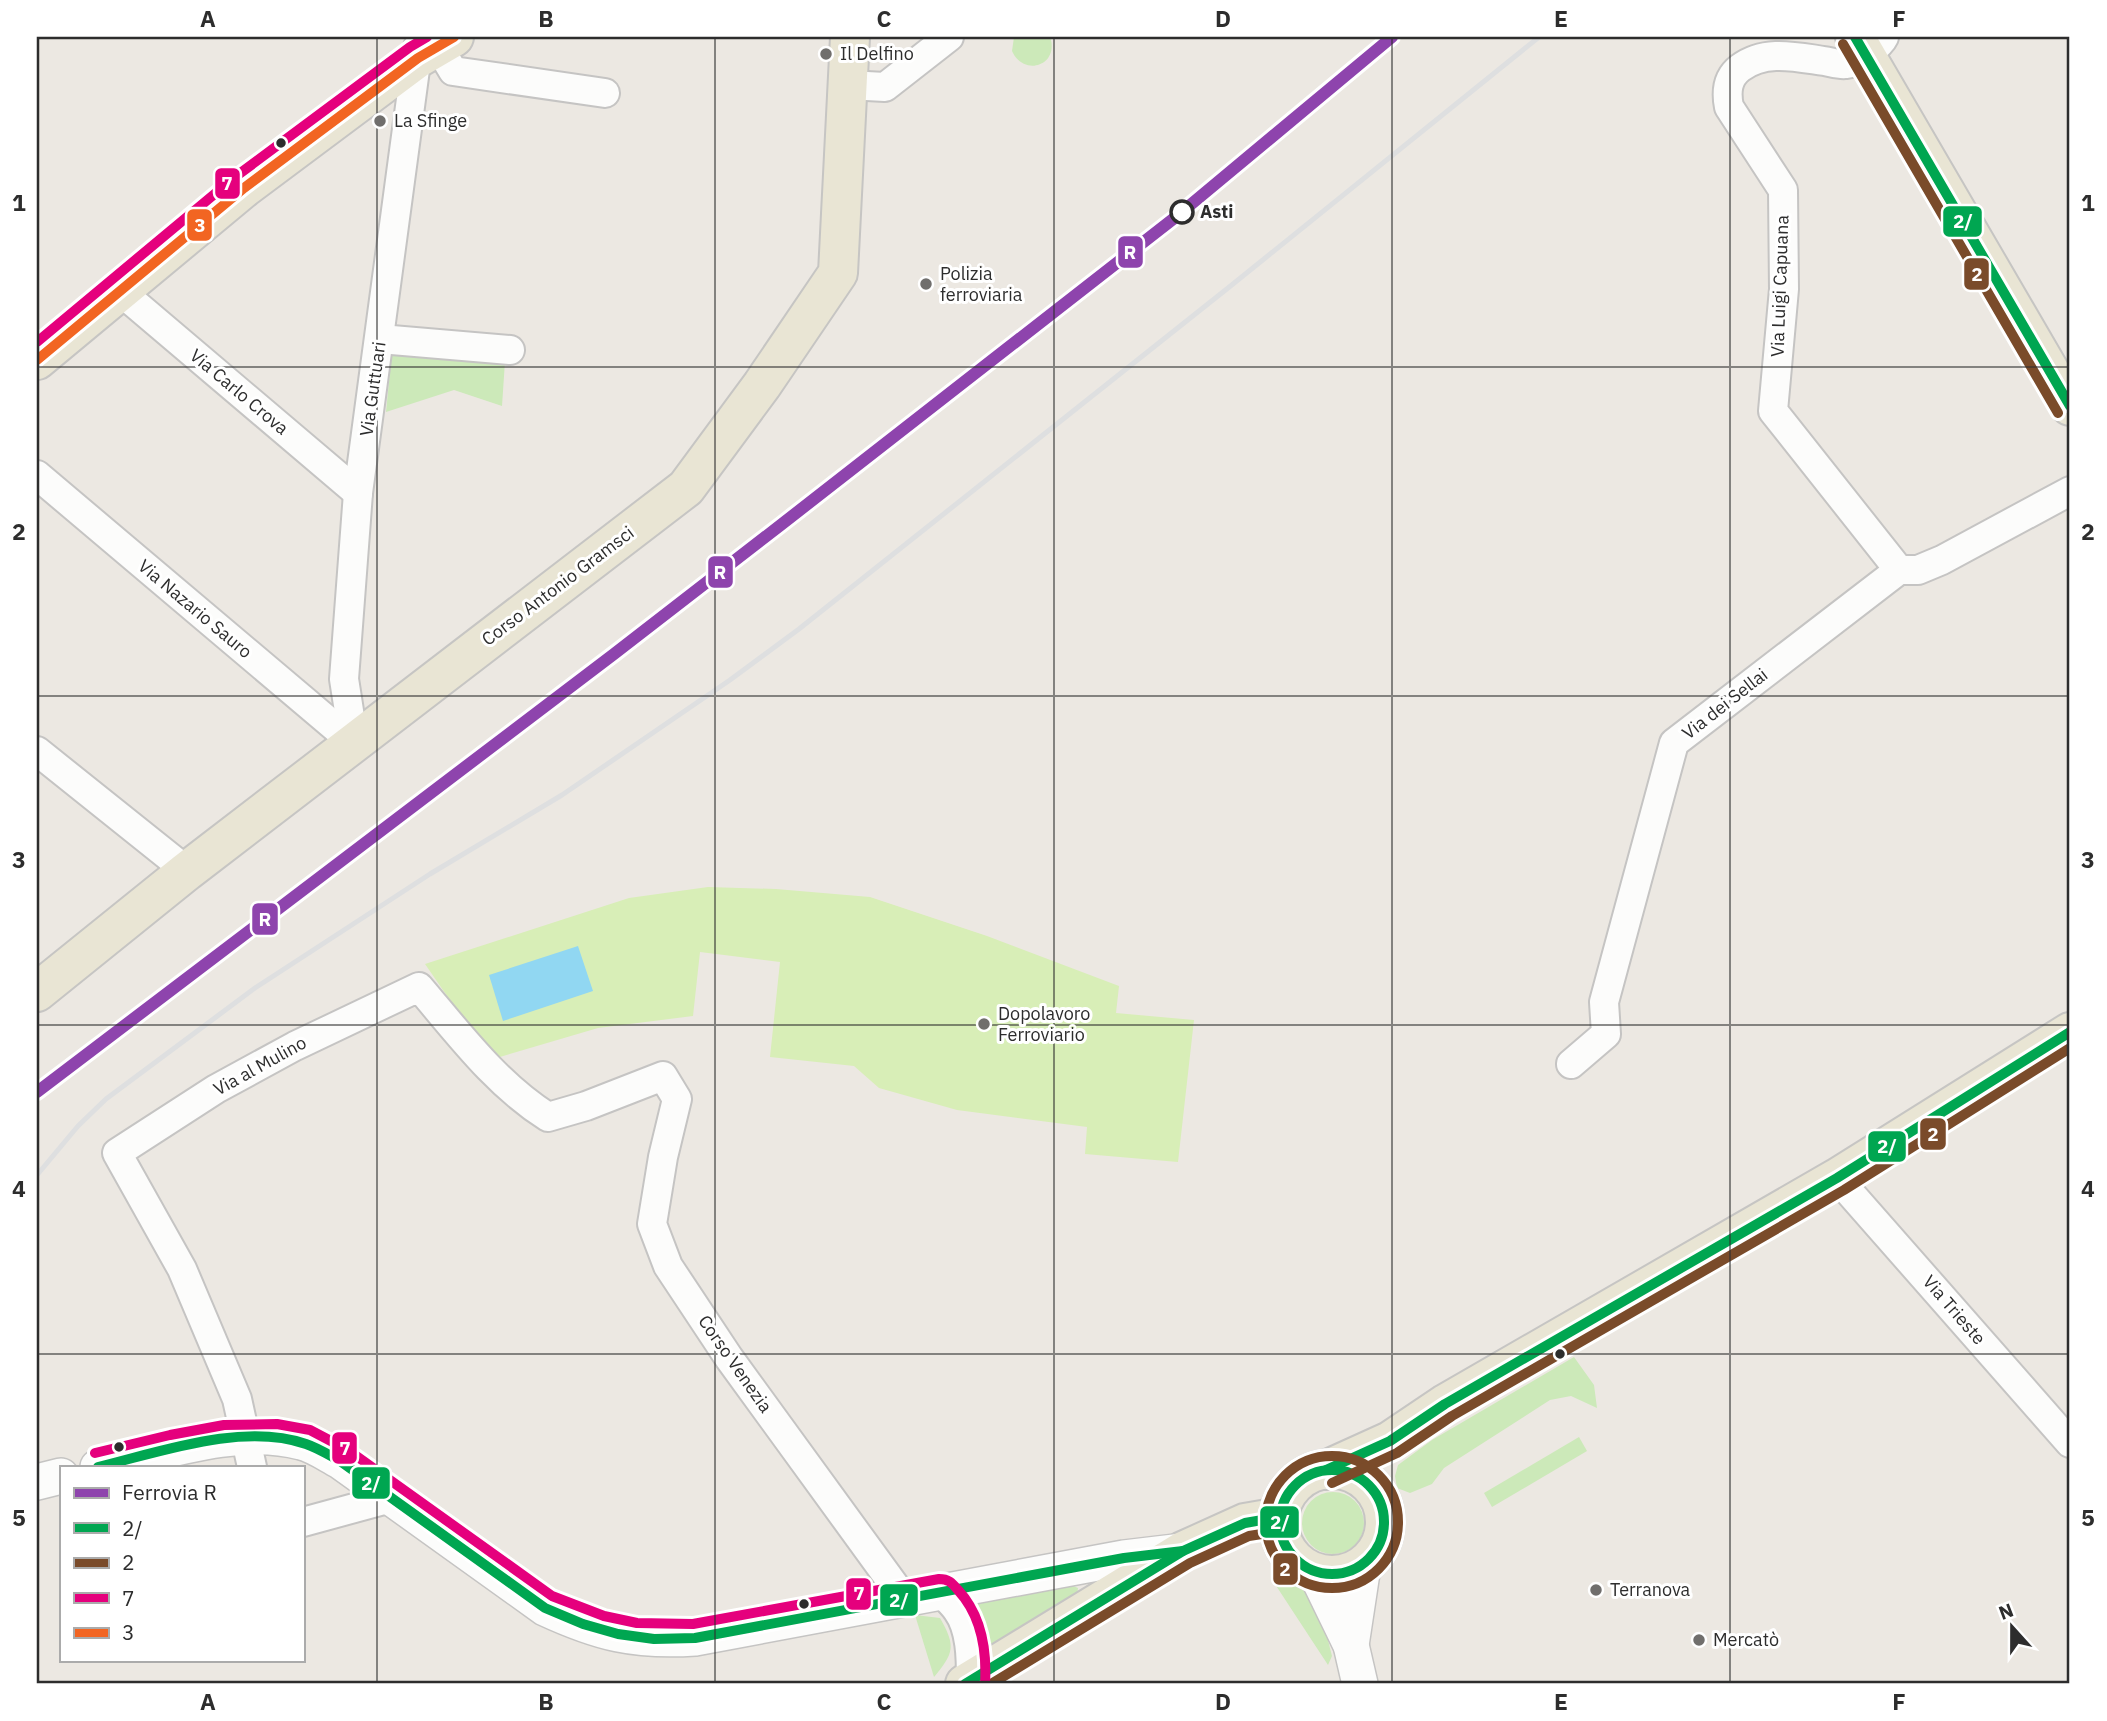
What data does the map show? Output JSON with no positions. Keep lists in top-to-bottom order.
{
  "streets": {
    "main road": ["Corso Antonio Gramsci"],
    "street": [
      "Via Luigi Capuana",
      "Via Guttuari",
      "Via Carlo Crova",
      "Via Nazario Sauro",
      "Via dei Sellai",
      "Via al Mulino",
      "Via Trieste",
      "Corso Venezia"
    ]
  },
  "crossings": [
    ["Via Luigi Capuana", "Via dei Sellai"],
    ["Via Guttuari", "Via Carlo Crova"],
    ["Via Guttuari", "Corso Antonio Gramsci"],
    ["Via Guttuari", "Via Nazario Sauro"],
    ["Corso Antonio Gramsci", "Via Nazario Sauro"],
    ["Via al Mulino", "Corso Venezia"]
  ],
  "places": [
    "Il Delfino",
    "La Sfinge",
    "Asti",
    "Polizia ferroviaria",
    "Dopolavoro Ferroviario",
    "Terranova",
    "Mercatò"
  ],
  "lines": [
    "rail line R",
    "transit line 2/",
    "transit line 7",
    "transit line 3",
    "transit line 2"
  ],
  "legend": [
    "Ferrovia R",
    "2/",
    "2",
    "7",
    "3"
  ],
  "north": "top",
  "grid": {
    "columns": [
      "A",
      "B",
      "C",
      "D",
      "E",
      "F"
    ],
    "rows": [
      "1",
      "2",
      "3",
      "4",
      "5"
    ]
  }
}
